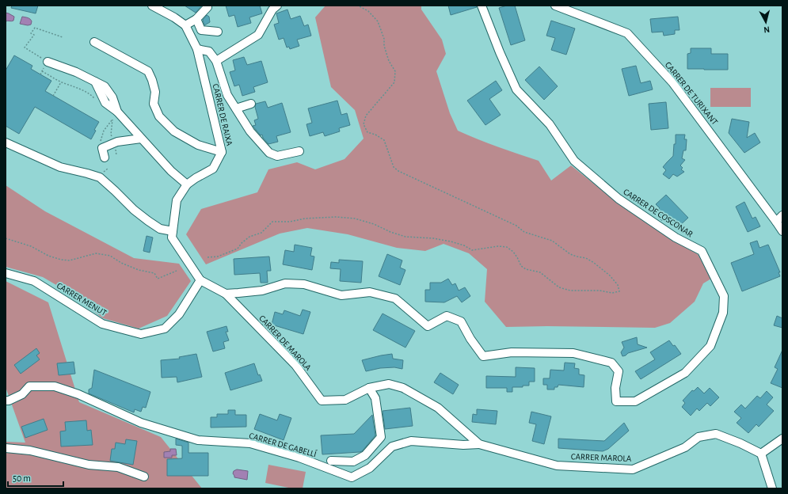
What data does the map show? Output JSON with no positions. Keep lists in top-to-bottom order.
{
  "streets": {
    "street": [
      "CARRER DE TURIXANT",
      "CARRER DE RAIXA",
      "CARRER DE COSCONAR",
      "CARRER MENUT",
      "CARRER DE MAROLA",
      "CARRER DE GABELLÍ",
      "CARRER MAROLA"
    ]
  },
  "crossings": [
    ["CARRER DE RAIXA", "CARRER MENUT"],
    ["CARRER DE RAIXA", "CARRER DE MAROLA"],
    ["CARRER DE COSCONAR", "CARRER DE MAROLA"],
    ["CARRER MENUT", "CARRER DE MAROLA"],
    ["CARRER DE MAROLA", "CARRER DE GABELLÍ"],
    ["CARRER DE MAROLA", "CARRER MAROLA"]
  ],
  "scale_bar": "50 m",
  "north": "bottom"
}
